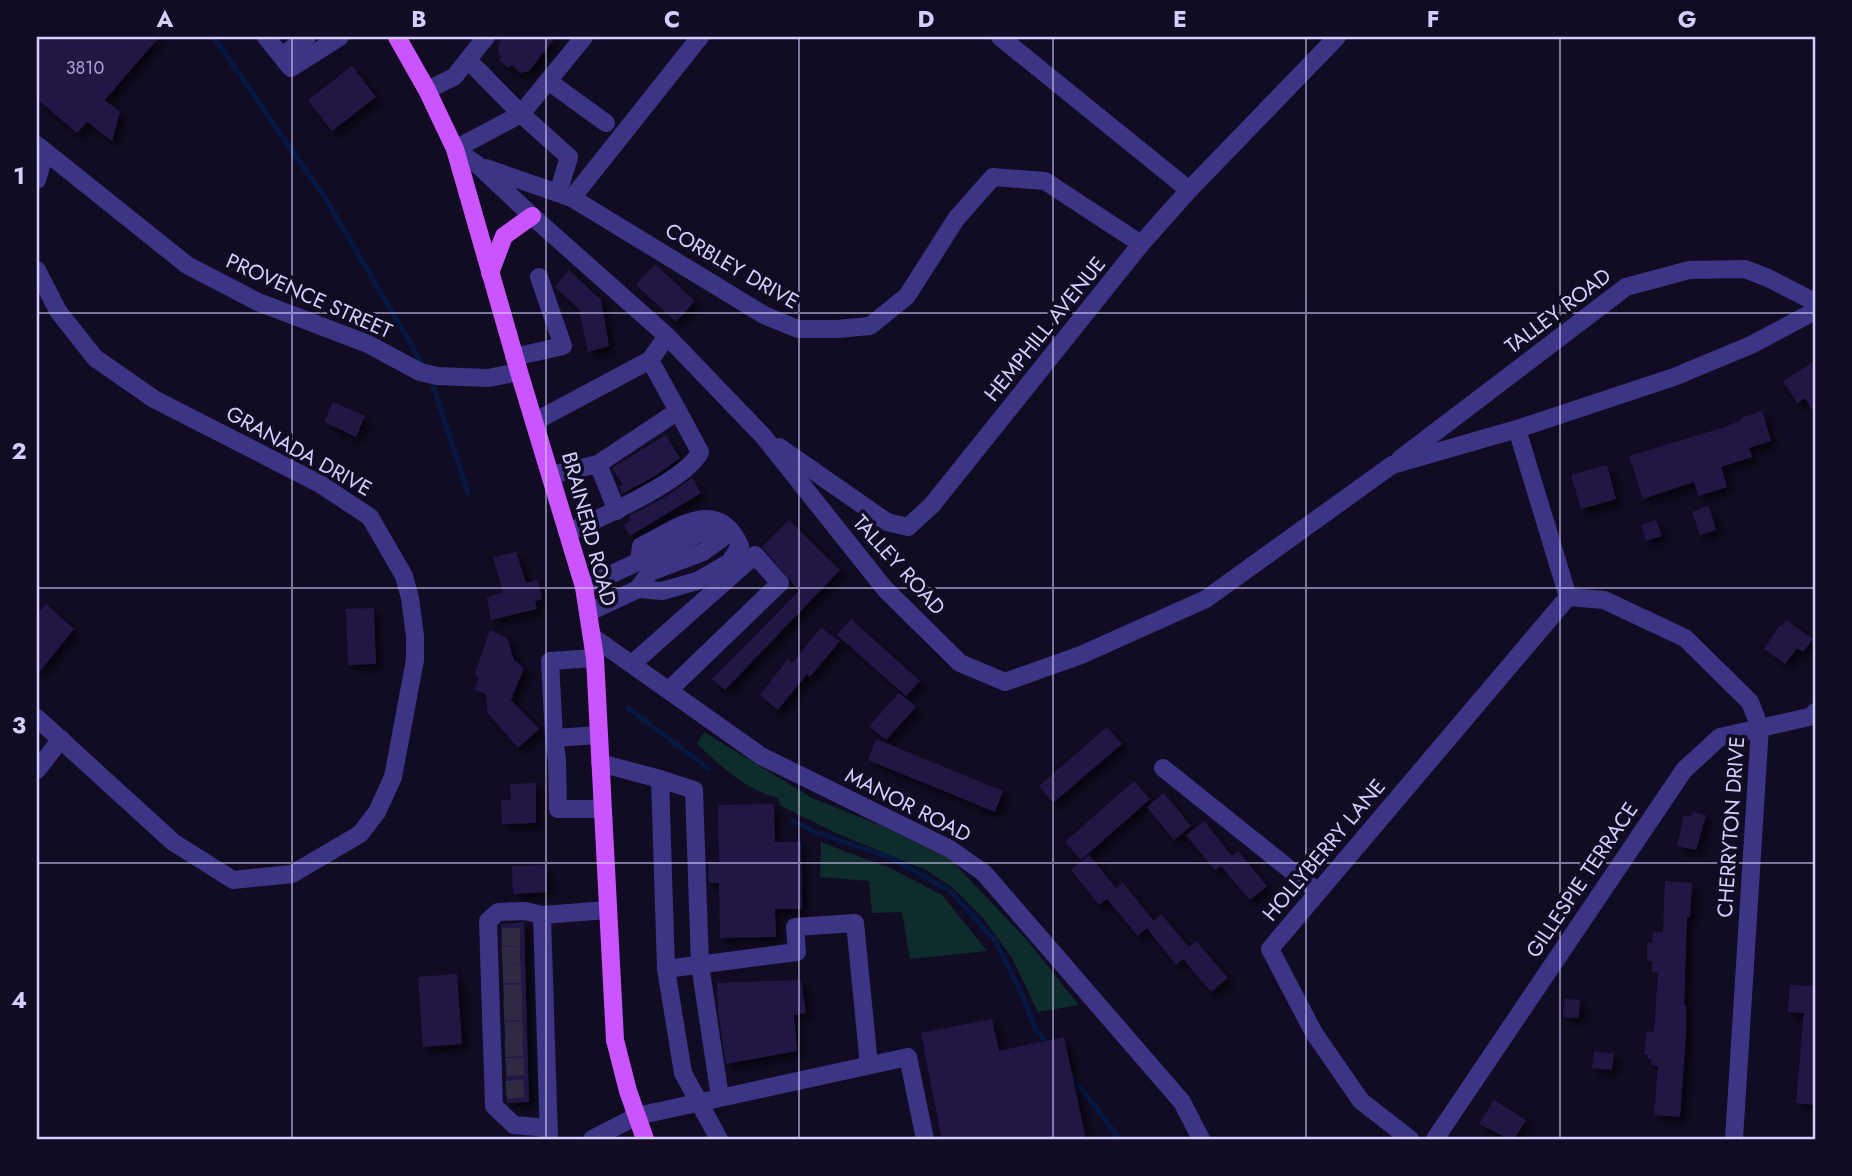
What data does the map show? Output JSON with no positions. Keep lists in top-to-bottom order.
{
  "streets": {
    "main road": ["BRAINERD ROAD"],
    "street": [
      "CORBLEY DRIVE",
      "PROVENCE STREET",
      "TALLEY ROAD",
      "HEMPHILL AVENUE",
      "GRANADA DRIVE",
      "MANOR ROAD",
      "CHERRYTON DRIVE",
      "HOLLYBERRY LANE",
      "GILLESPIE TERRACE"
    ]
  },
  "crossings": [
    ["CORBLEY DRIVE", "TALLEY ROAD"],
    ["CORBLEY DRIVE", "HEMPHILL AVENUE"],
    ["PROVENCE STREET", "BRAINERD ROAD"],
    ["TALLEY ROAD", "HEMPHILL AVENUE"],
    ["TALLEY ROAD", "BRAINERD ROAD"],
    ["BRAINERD ROAD", "MANOR ROAD"],
    ["CHERRYTON DRIVE", "HOLLYBERRY LANE"],
    ["CHERRYTON DRIVE", "GILLESPIE TERRACE"]
  ],
  "house_numbers": ["3810"],
  "grid": {
    "columns": [
      "A",
      "B",
      "C",
      "D",
      "E",
      "F",
      "G"
    ],
    "rows": [
      "1",
      "2",
      "3",
      "4"
    ]
  }
}
